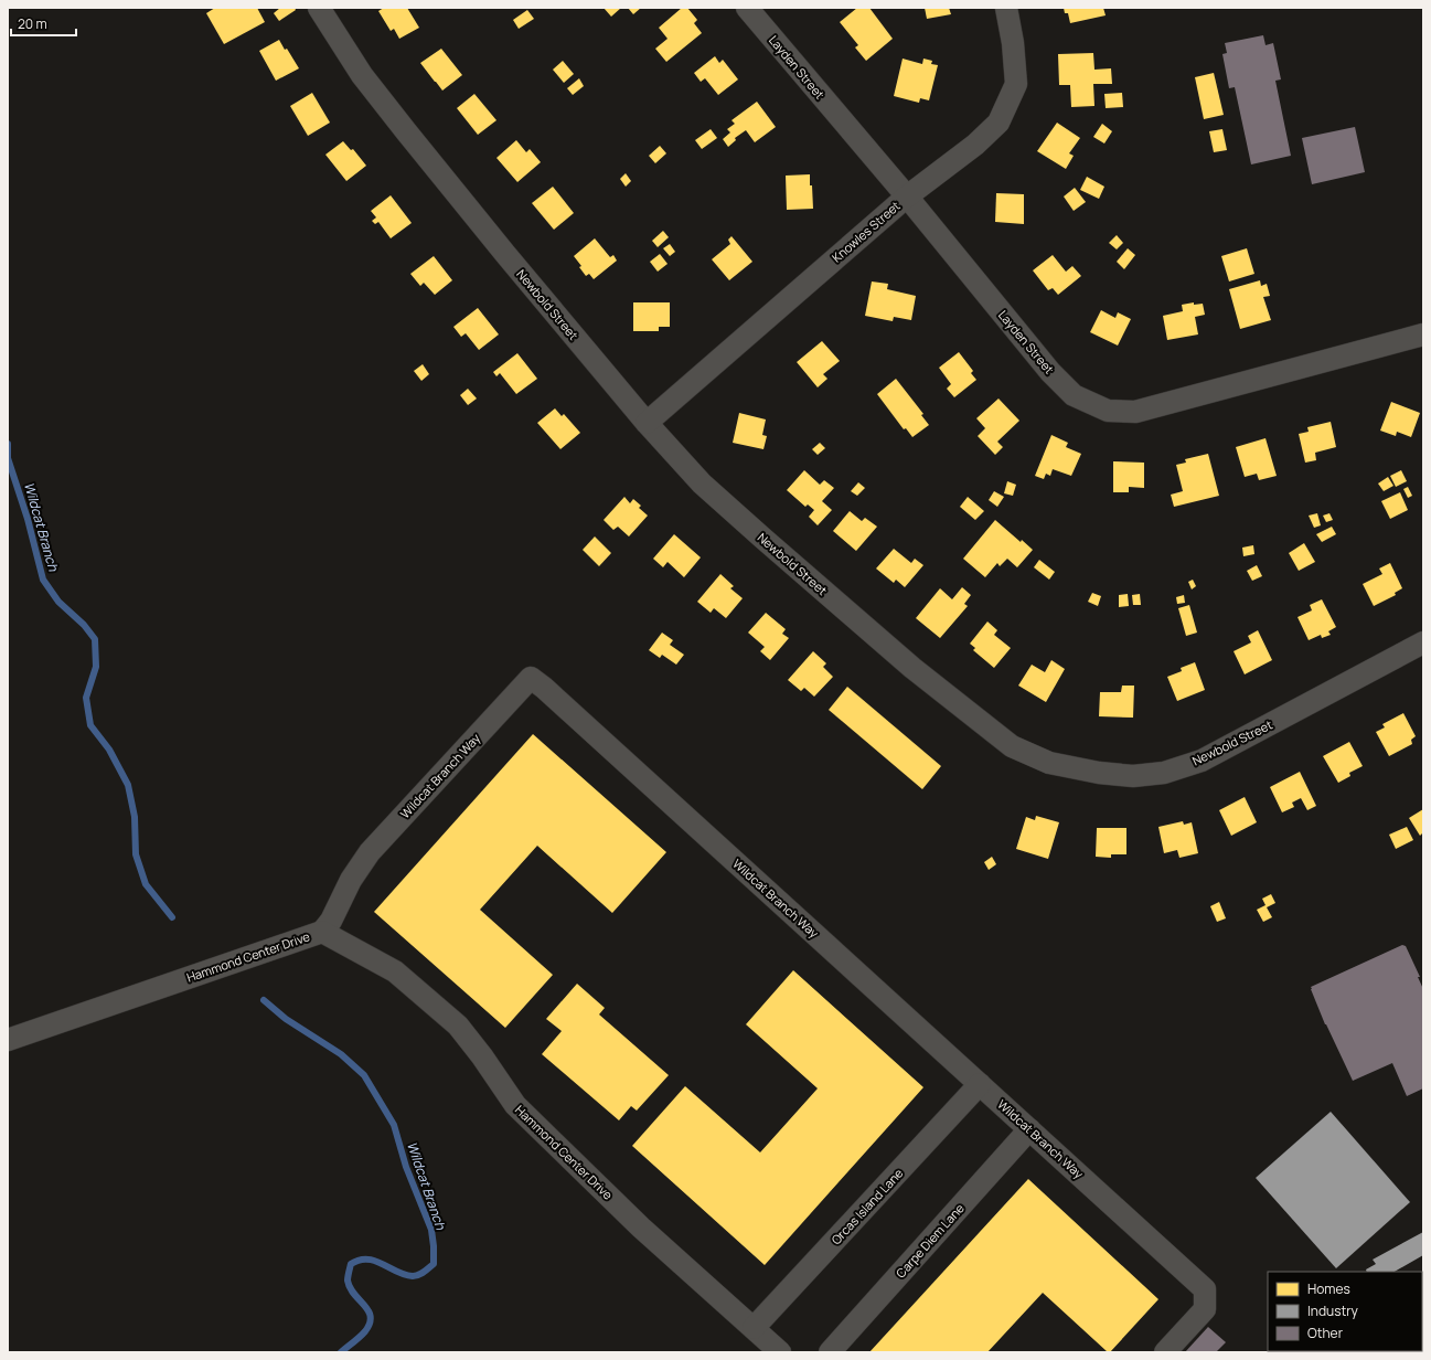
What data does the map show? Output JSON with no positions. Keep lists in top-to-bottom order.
{
  "streets": {
    "street": [
      "Layden Street",
      "Knowles Street",
      "Newbold Street",
      "Wildcat Branch Way",
      "Hammond Center Drive",
      "Orcas Island Lane",
      "Carpe Diem Lane"
    ]
  },
  "crossings": [
    ["Layden Street", "Knowles Street"],
    ["Knowles Street", "Newbold Street"],
    ["Wildcat Branch Way", "Hammond Center Drive"],
    ["Wildcat Branch Way", "Orcas Island Lane"],
    ["Wildcat Branch Way", "Carpe Diem Lane"],
    ["Hammond Center Drive", "Orcas Island Lane"]
  ],
  "water": ["Wildcat Branch"],
  "legend": ["Homes", "Industry", "Other"],
  "scale_bar": "20 m"
}
